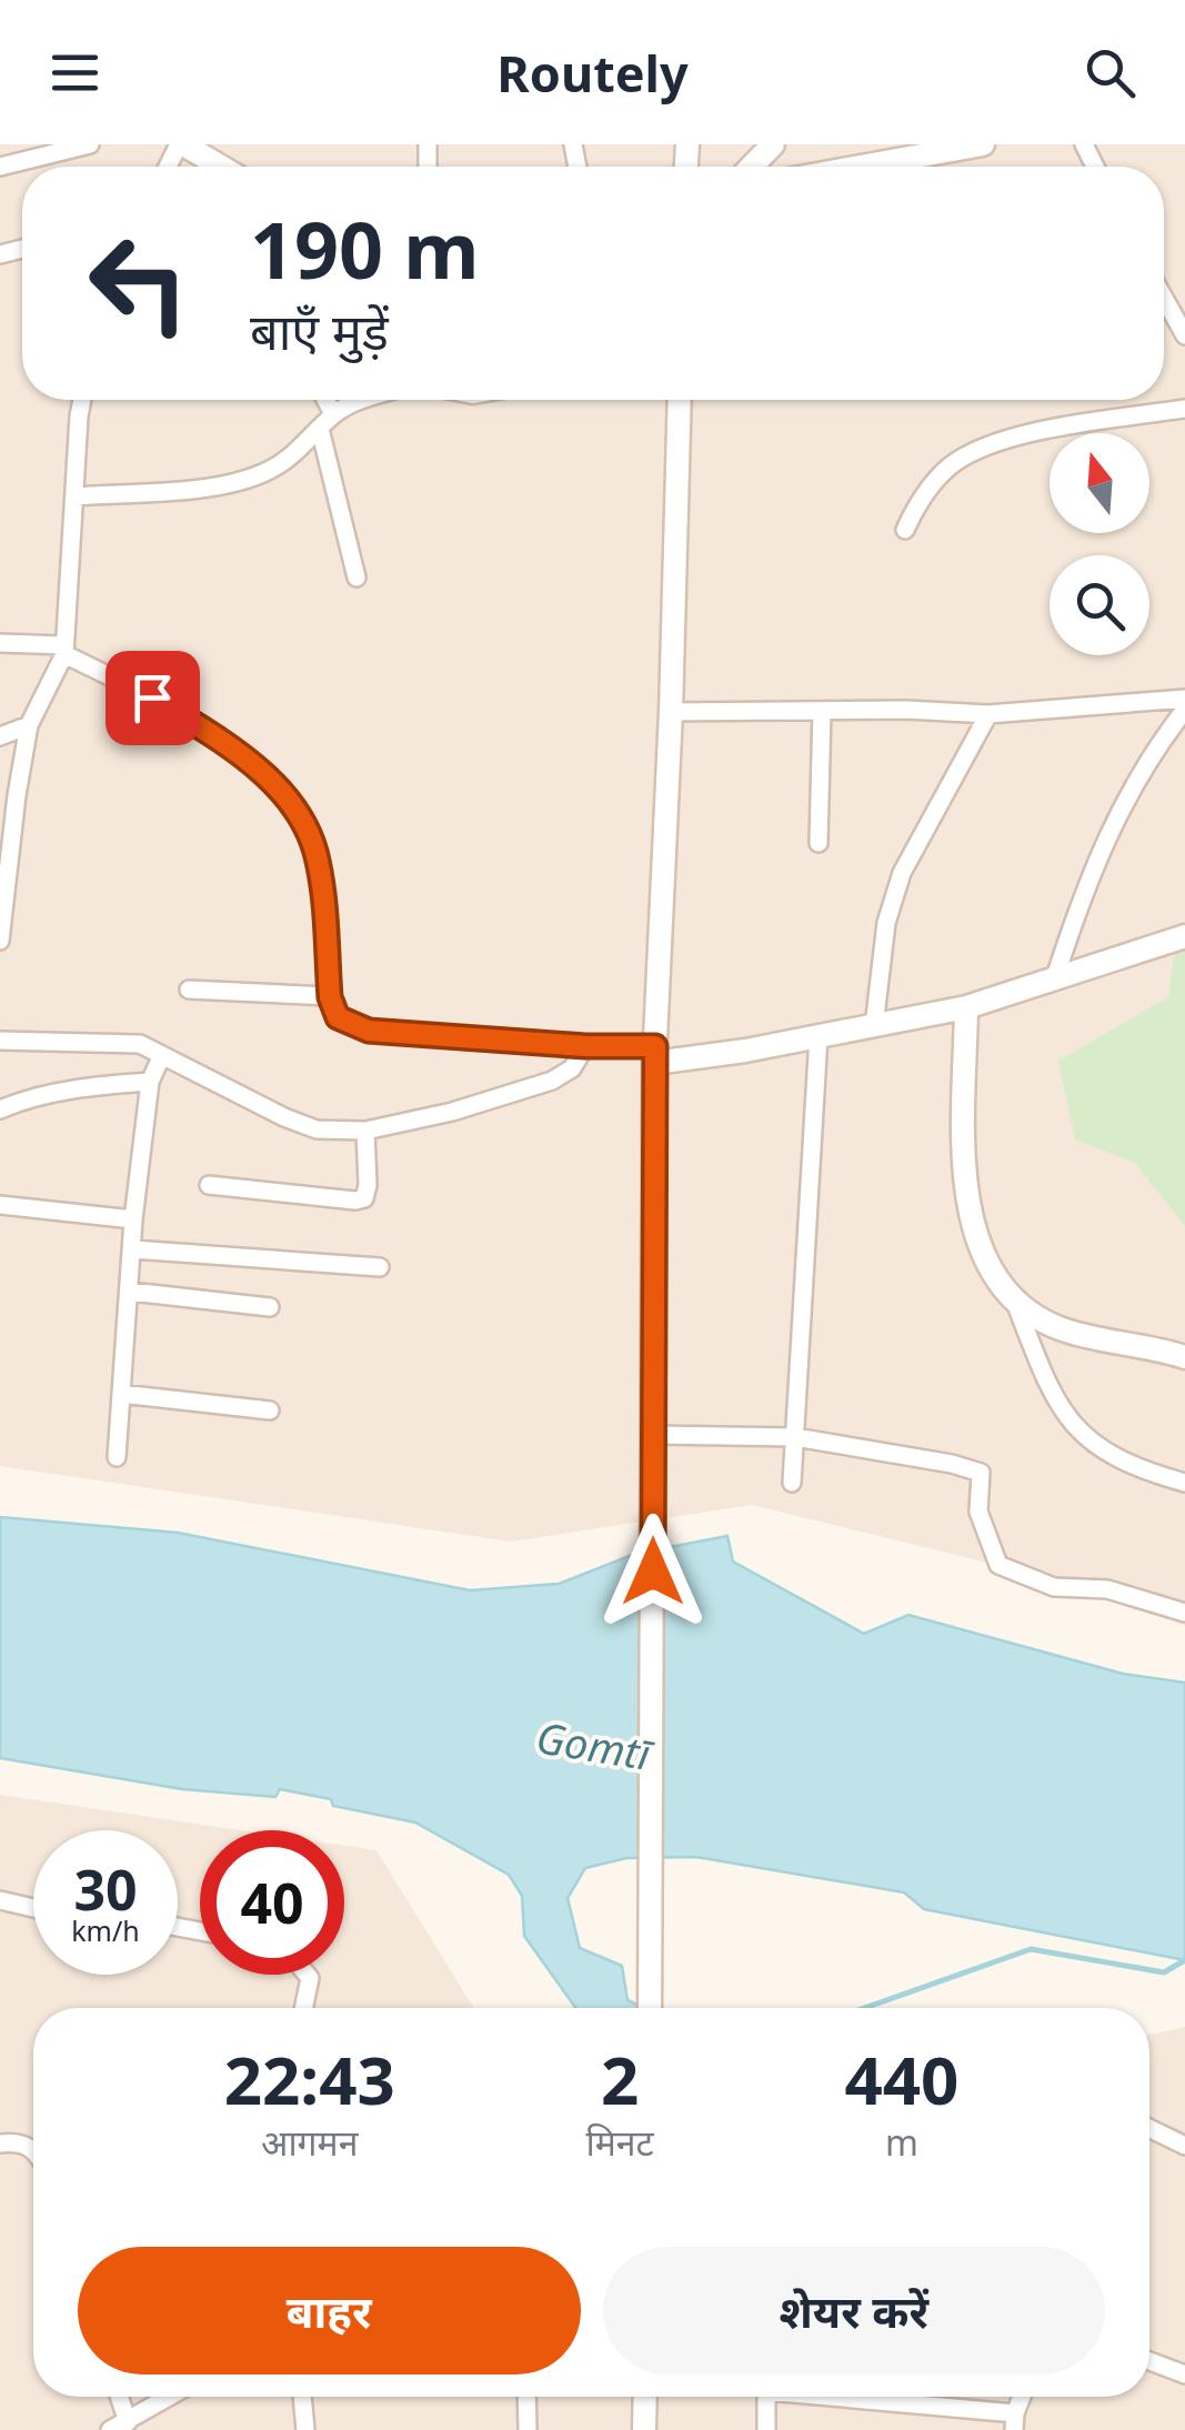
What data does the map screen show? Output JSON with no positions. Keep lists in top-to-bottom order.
{
  "water": ["Gomtī"],
  "north": "top",
  "page": {
    "header": "Routely",
    "turn": ["190 m", "बाएँ मुड़ें"],
    "speed": "30 km/h",
    "limit": "40",
    "eta": [
      "22:43",
      "आगमन",
      "2",
      "मिनट",
      "440",
      "m"
    ],
    "buttons": ["बाहर", "शेयर करें"]
  }
}
